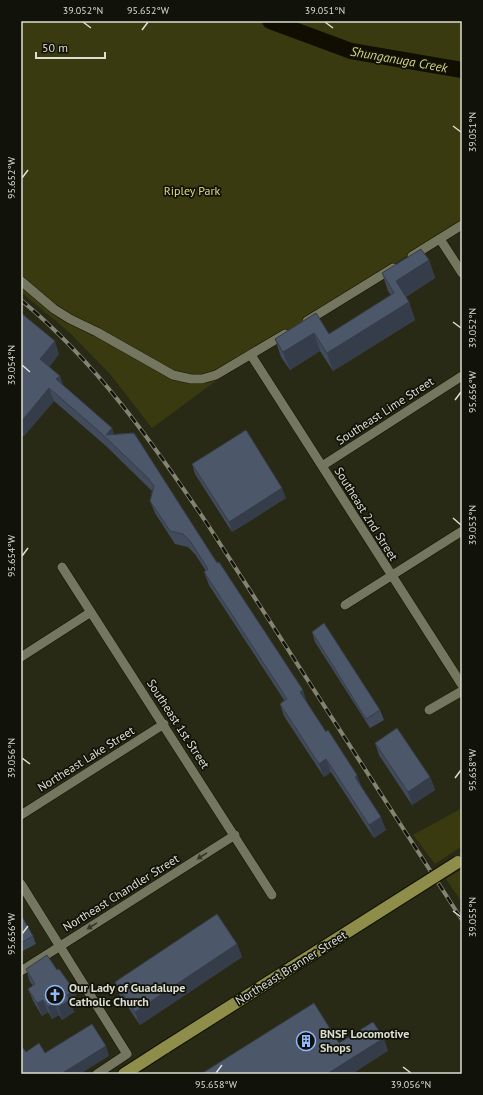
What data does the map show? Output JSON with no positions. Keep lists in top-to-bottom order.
{
  "streets": {
    "main road": ["Northeast Branner Street"],
    "street": [
      "Southeast Lime Street",
      "Southeast 2nd Street",
      "Southeast 1st Street",
      "Northeast Lake Street",
      "Northeast Chandler Street"
    ]
  },
  "crossings": [
    ["Southeast Lime Street", "Southeast 2nd Street"],
    ["Southeast 1st Street", "Northeast Lake Street"],
    ["Southeast 1st Street", "Northeast Chandler Street"]
  ],
  "one_way": ["Northeast Chandler Street"],
  "water": ["Shunganuga Creek"],
  "parks": ["Ripley Park"],
  "places": {
    "church": ["Our Lady of Guadalupe Catholic Church"],
    "building": ["BNSF Locomotive Shops"]
  },
  "scale_bar": "50 m",
  "coordinates": [
    "39.052°N",
    "95.652°W",
    "39.051°N",
    "39.054°N",
    "95.656°W",
    "39.053°N",
    "95.654°W",
    "39.056°N",
    "95.658°W",
    "39.055°N"
  ]
}
